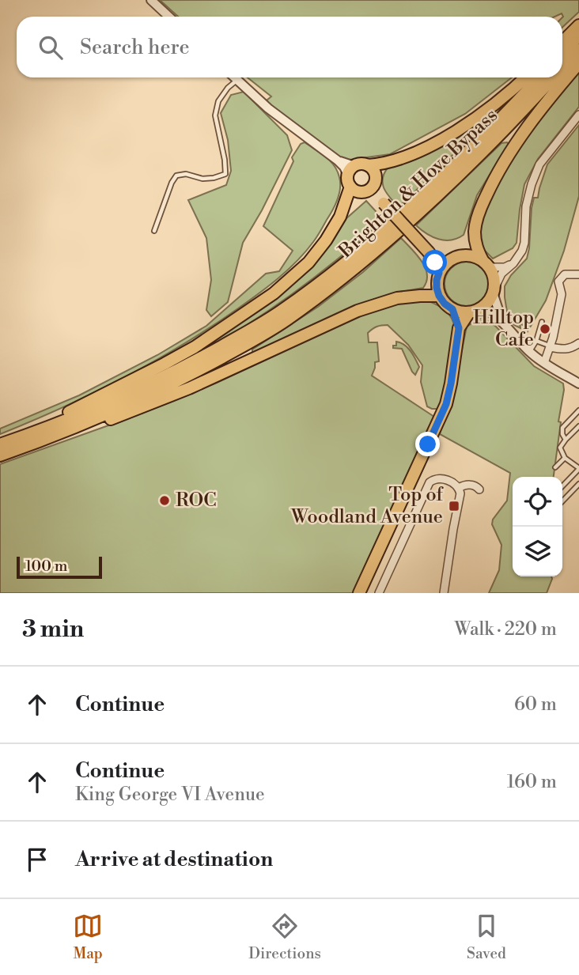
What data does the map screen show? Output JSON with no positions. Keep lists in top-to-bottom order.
{
  "streets": {
    "main road": ["Brighton & Hove Bypass"]
  },
  "places": {
    "other": ["Hilltop Cafe", "ROC"],
    "transit": ["Top of Woodland Avenue"]
  },
  "scale_bar": "100 m",
  "page": {
    "search": "Search here",
    "scale": "100 m",
    "heading": ["3 min", "Walk · 220 m"],
    "list": [
      ["Continue", "60 m"],
      ["Continue", "King George VI Avenue", "160 m"],
      "Arrive at destination"
    ],
    "nav": ["Map", "Directions", "Saved"]
  }
}
